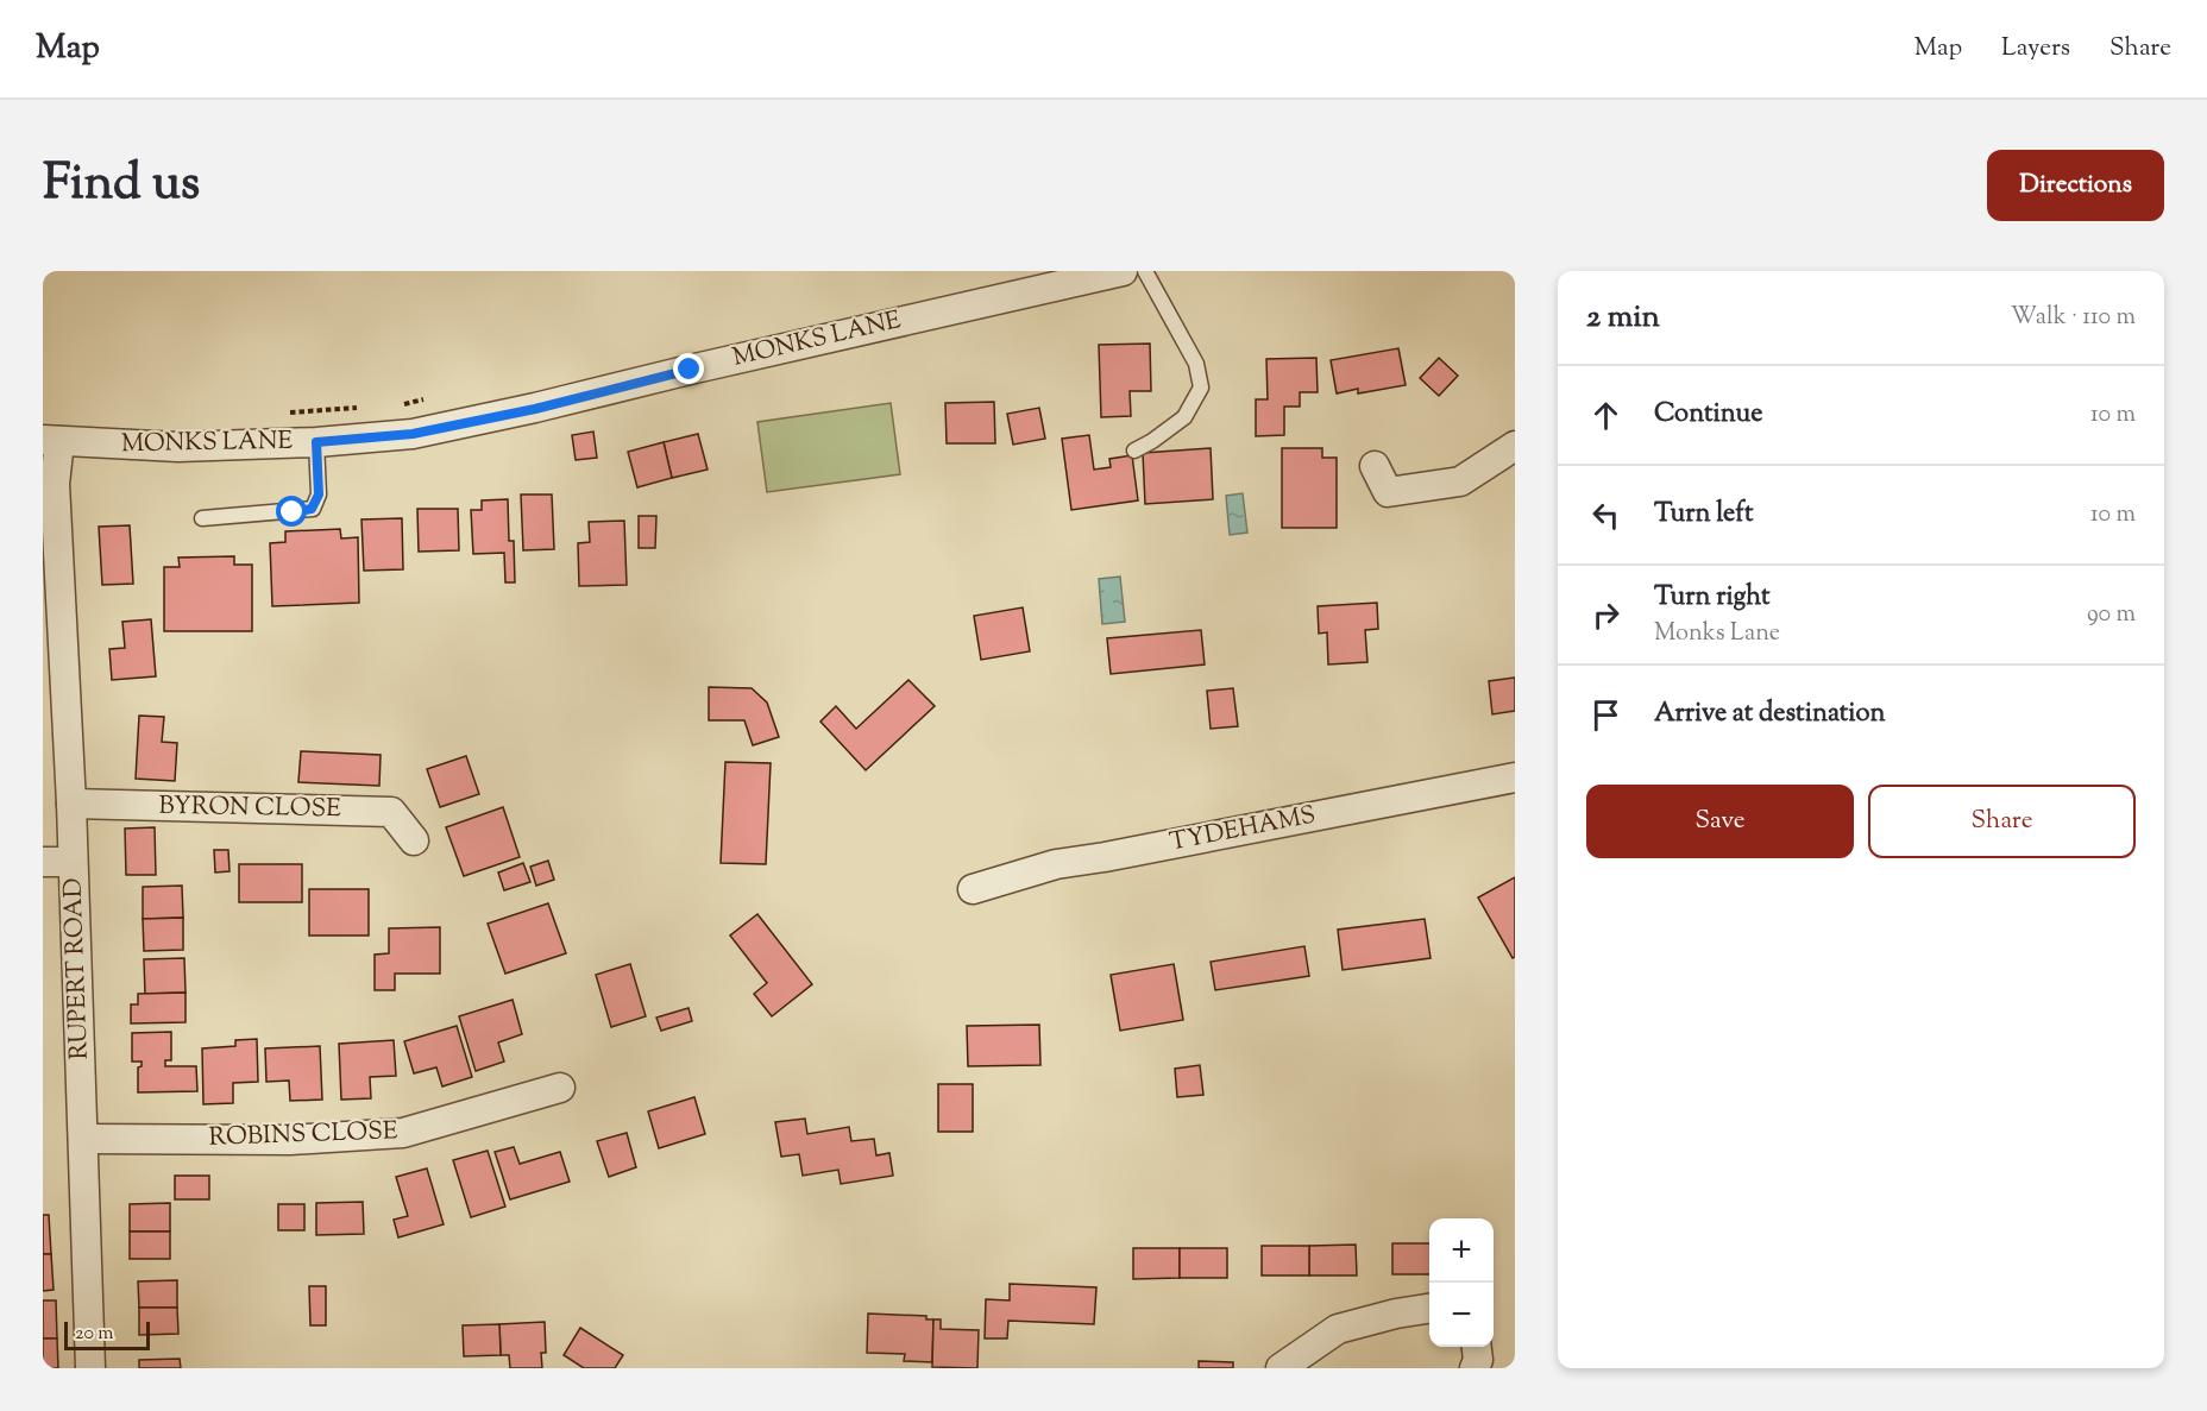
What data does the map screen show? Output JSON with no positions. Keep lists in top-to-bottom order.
{
  "streets": {
    "street": [
      "MONKS LANE",
      "BYRON CLOSE",
      "TYDEHAMS",
      "RUPERT ROAD",
      "ROBINS CLOSE"
    ]
  },
  "crossings": [
    ["MONKS LANE", "RUPERT ROAD"],
    ["BYRON CLOSE", "RUPERT ROAD"],
    ["RUPERT ROAD", "ROBINS CLOSE"]
  ],
  "scale_bar": "20 m",
  "page": {
    "header": "Map",
    "nav": ["Map", "Layers", "Share"],
    "title": "Find us",
    "buttons": [
      "Directions",
      ["Save", "Share"]
    ],
    "heading": ["2 min", "Walk · 110 m"],
    "list": [
      ["Continue", "10 m"],
      ["Turn left", "10 m"],
      ["Turn right", "Monks Lane", "90 m"],
      "Arrive at destination"
    ],
    "map_buttons": ["+", "−"],
    "scale": "20 m"
  }
}
